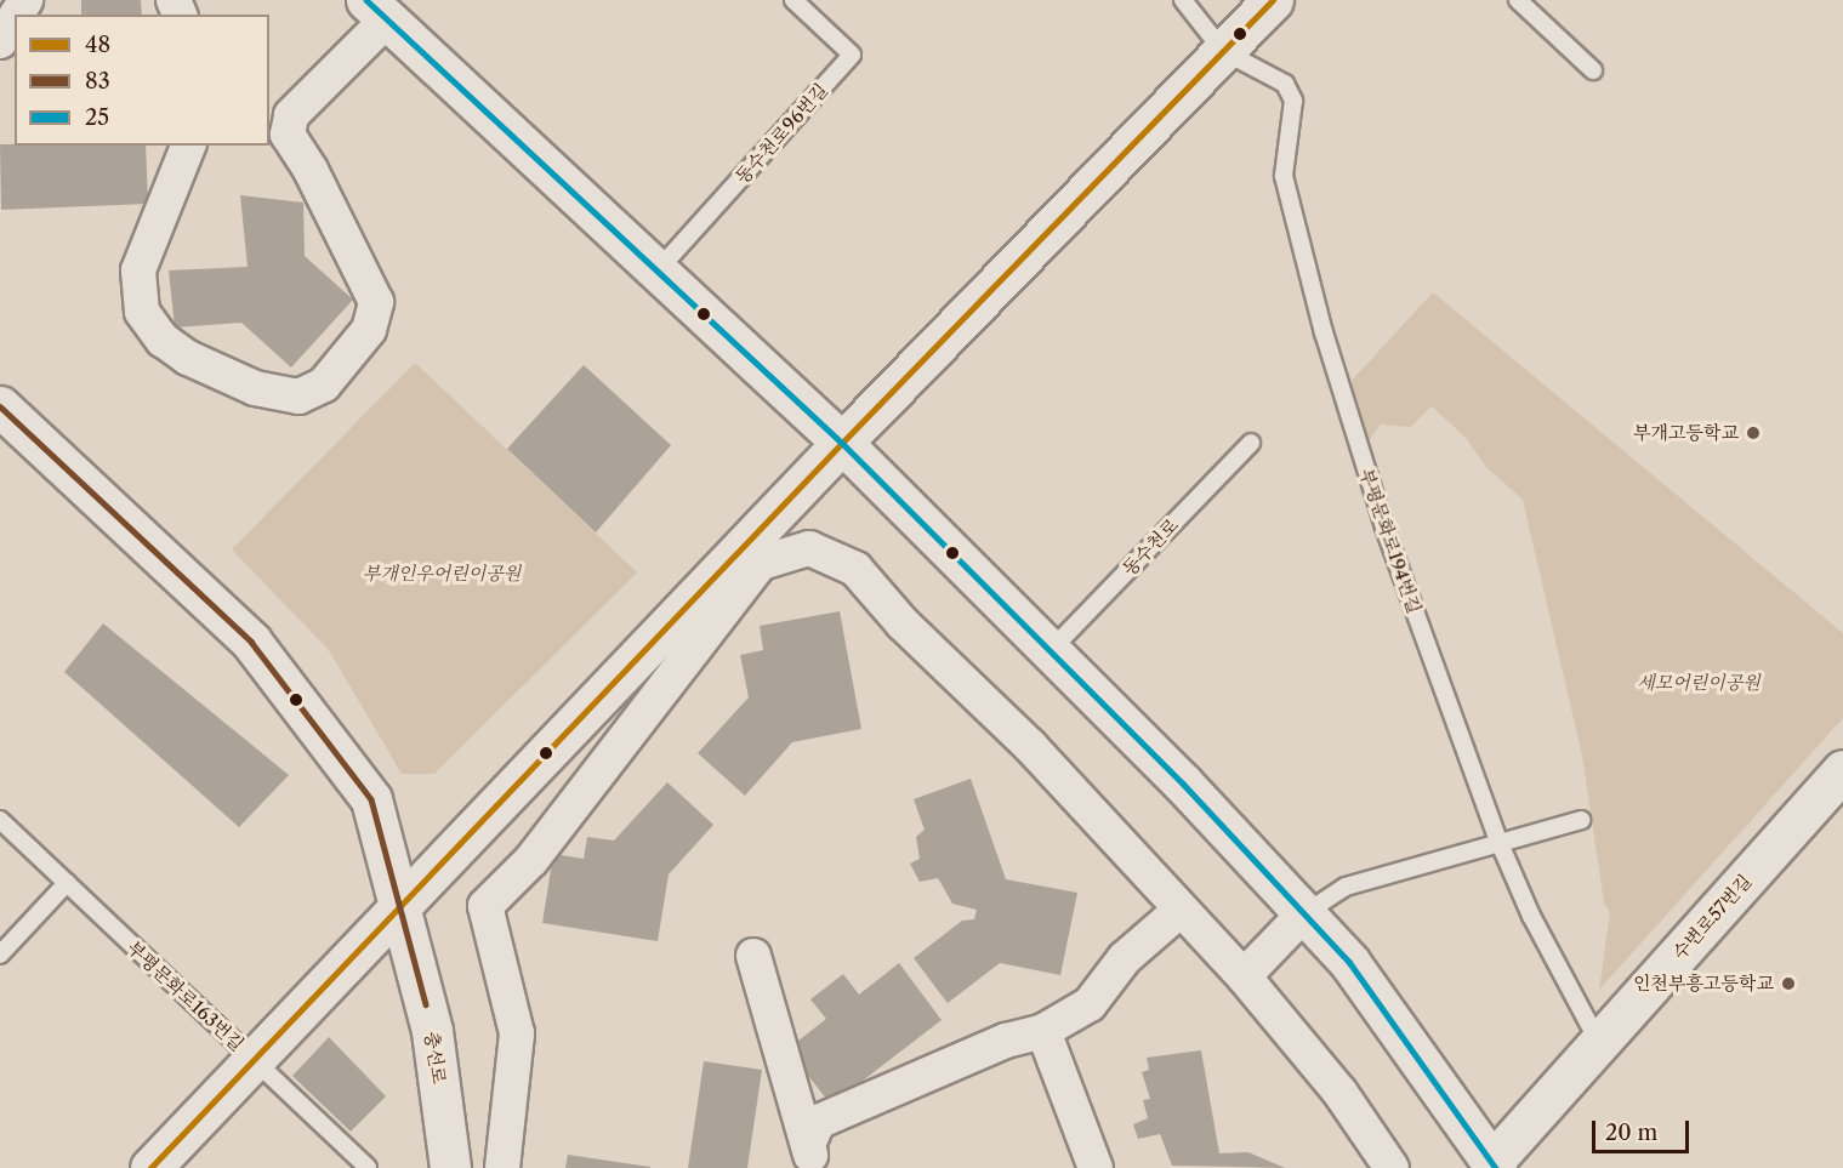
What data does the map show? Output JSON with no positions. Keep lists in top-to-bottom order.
{
  "streets": {
    "street": ["수변로57번길", "충선로"],
    "lane": [
      "동수천로96번길",
      "부평문화로194번길",
      "동수천로",
      "부평문화로163번길"
    ]
  },
  "crossings": [
    ["부평문화로194번길", "수변로57번길"]
  ],
  "parks": ["부개인우어린이공원", "세모어린이공원"],
  "places": ["부개고등학교", "인천부흥고등학교"],
  "lines": ["transit line 48", "transit line 25", "transit line 83"],
  "legend": ["48", "83", "25"],
  "scale_bar": "20 m"
}
